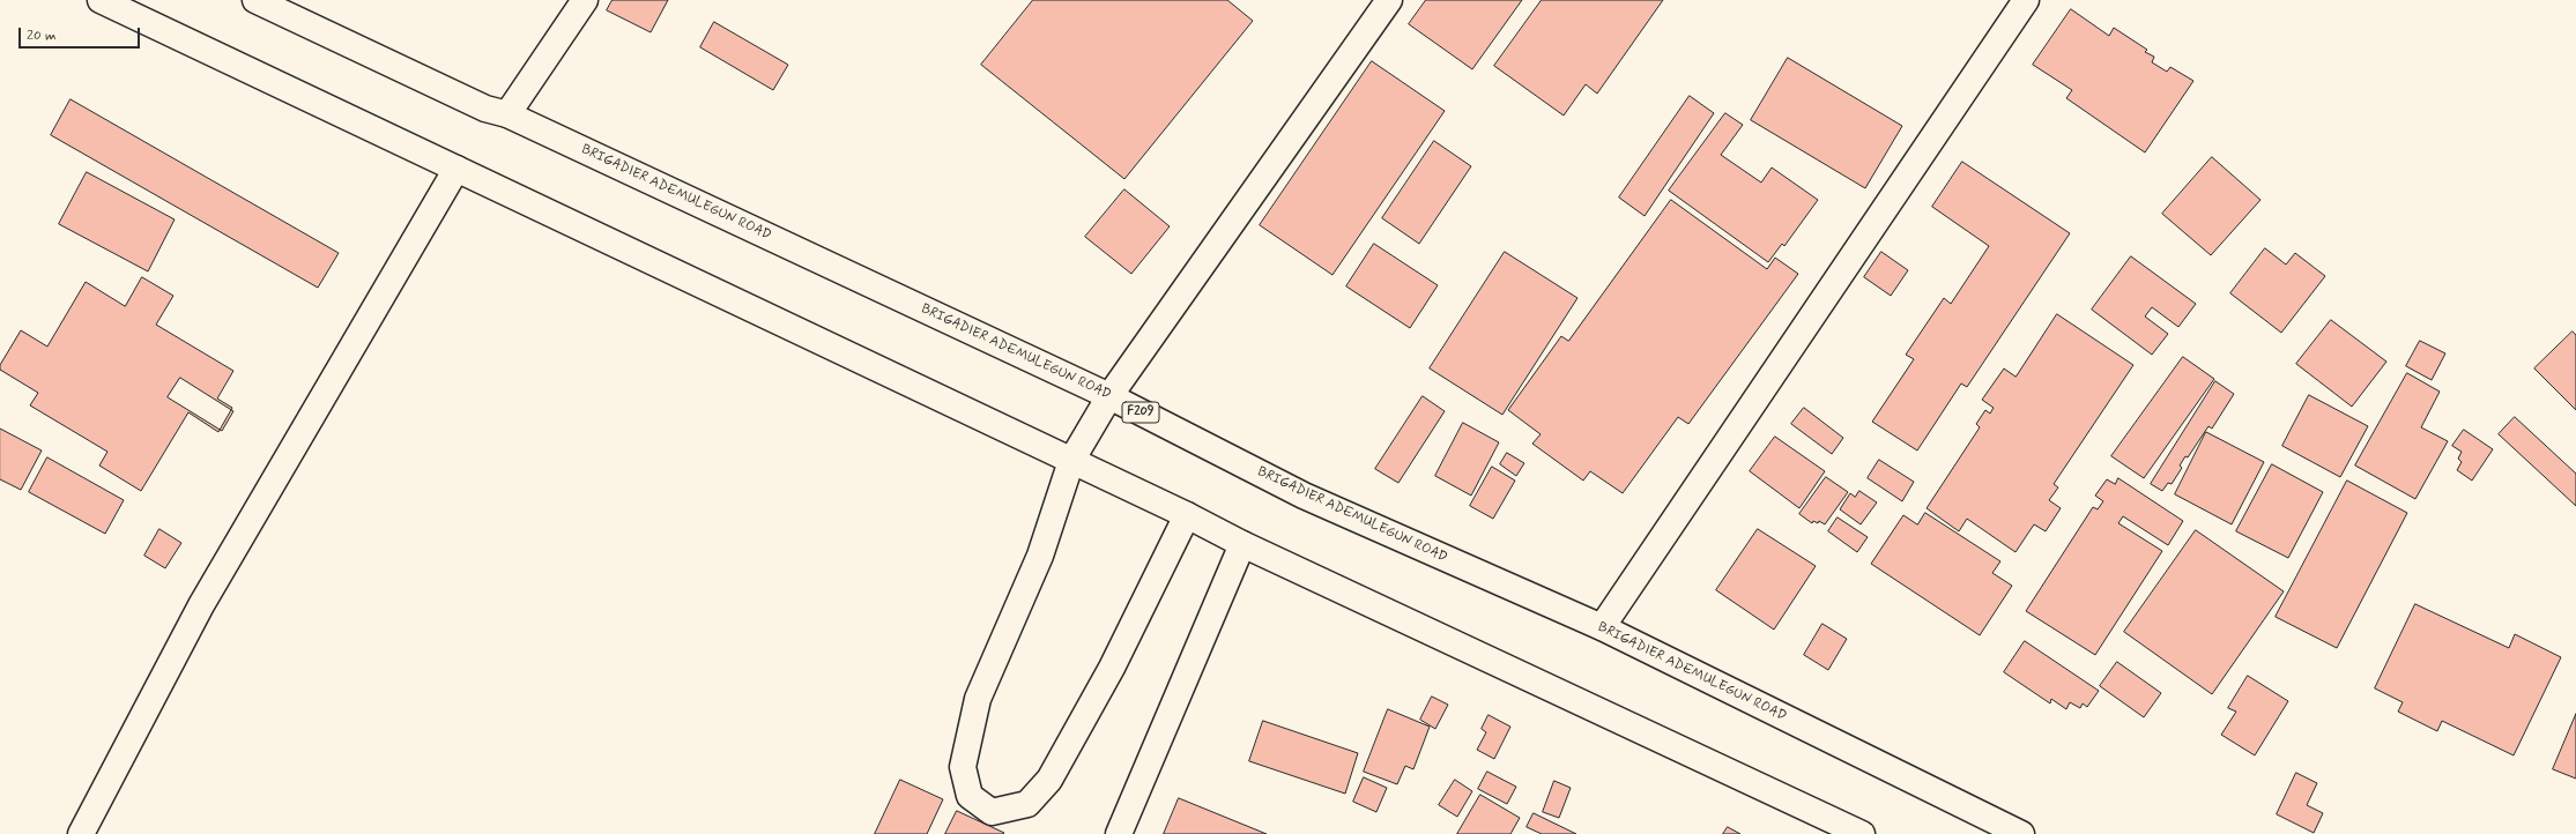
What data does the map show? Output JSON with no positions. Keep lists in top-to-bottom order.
{
  "streets": {
    "main road": ["BRIGADIER ADEMULEGUN ROAD", "F209"]
  },
  "scale_bar": "20 m"
}
